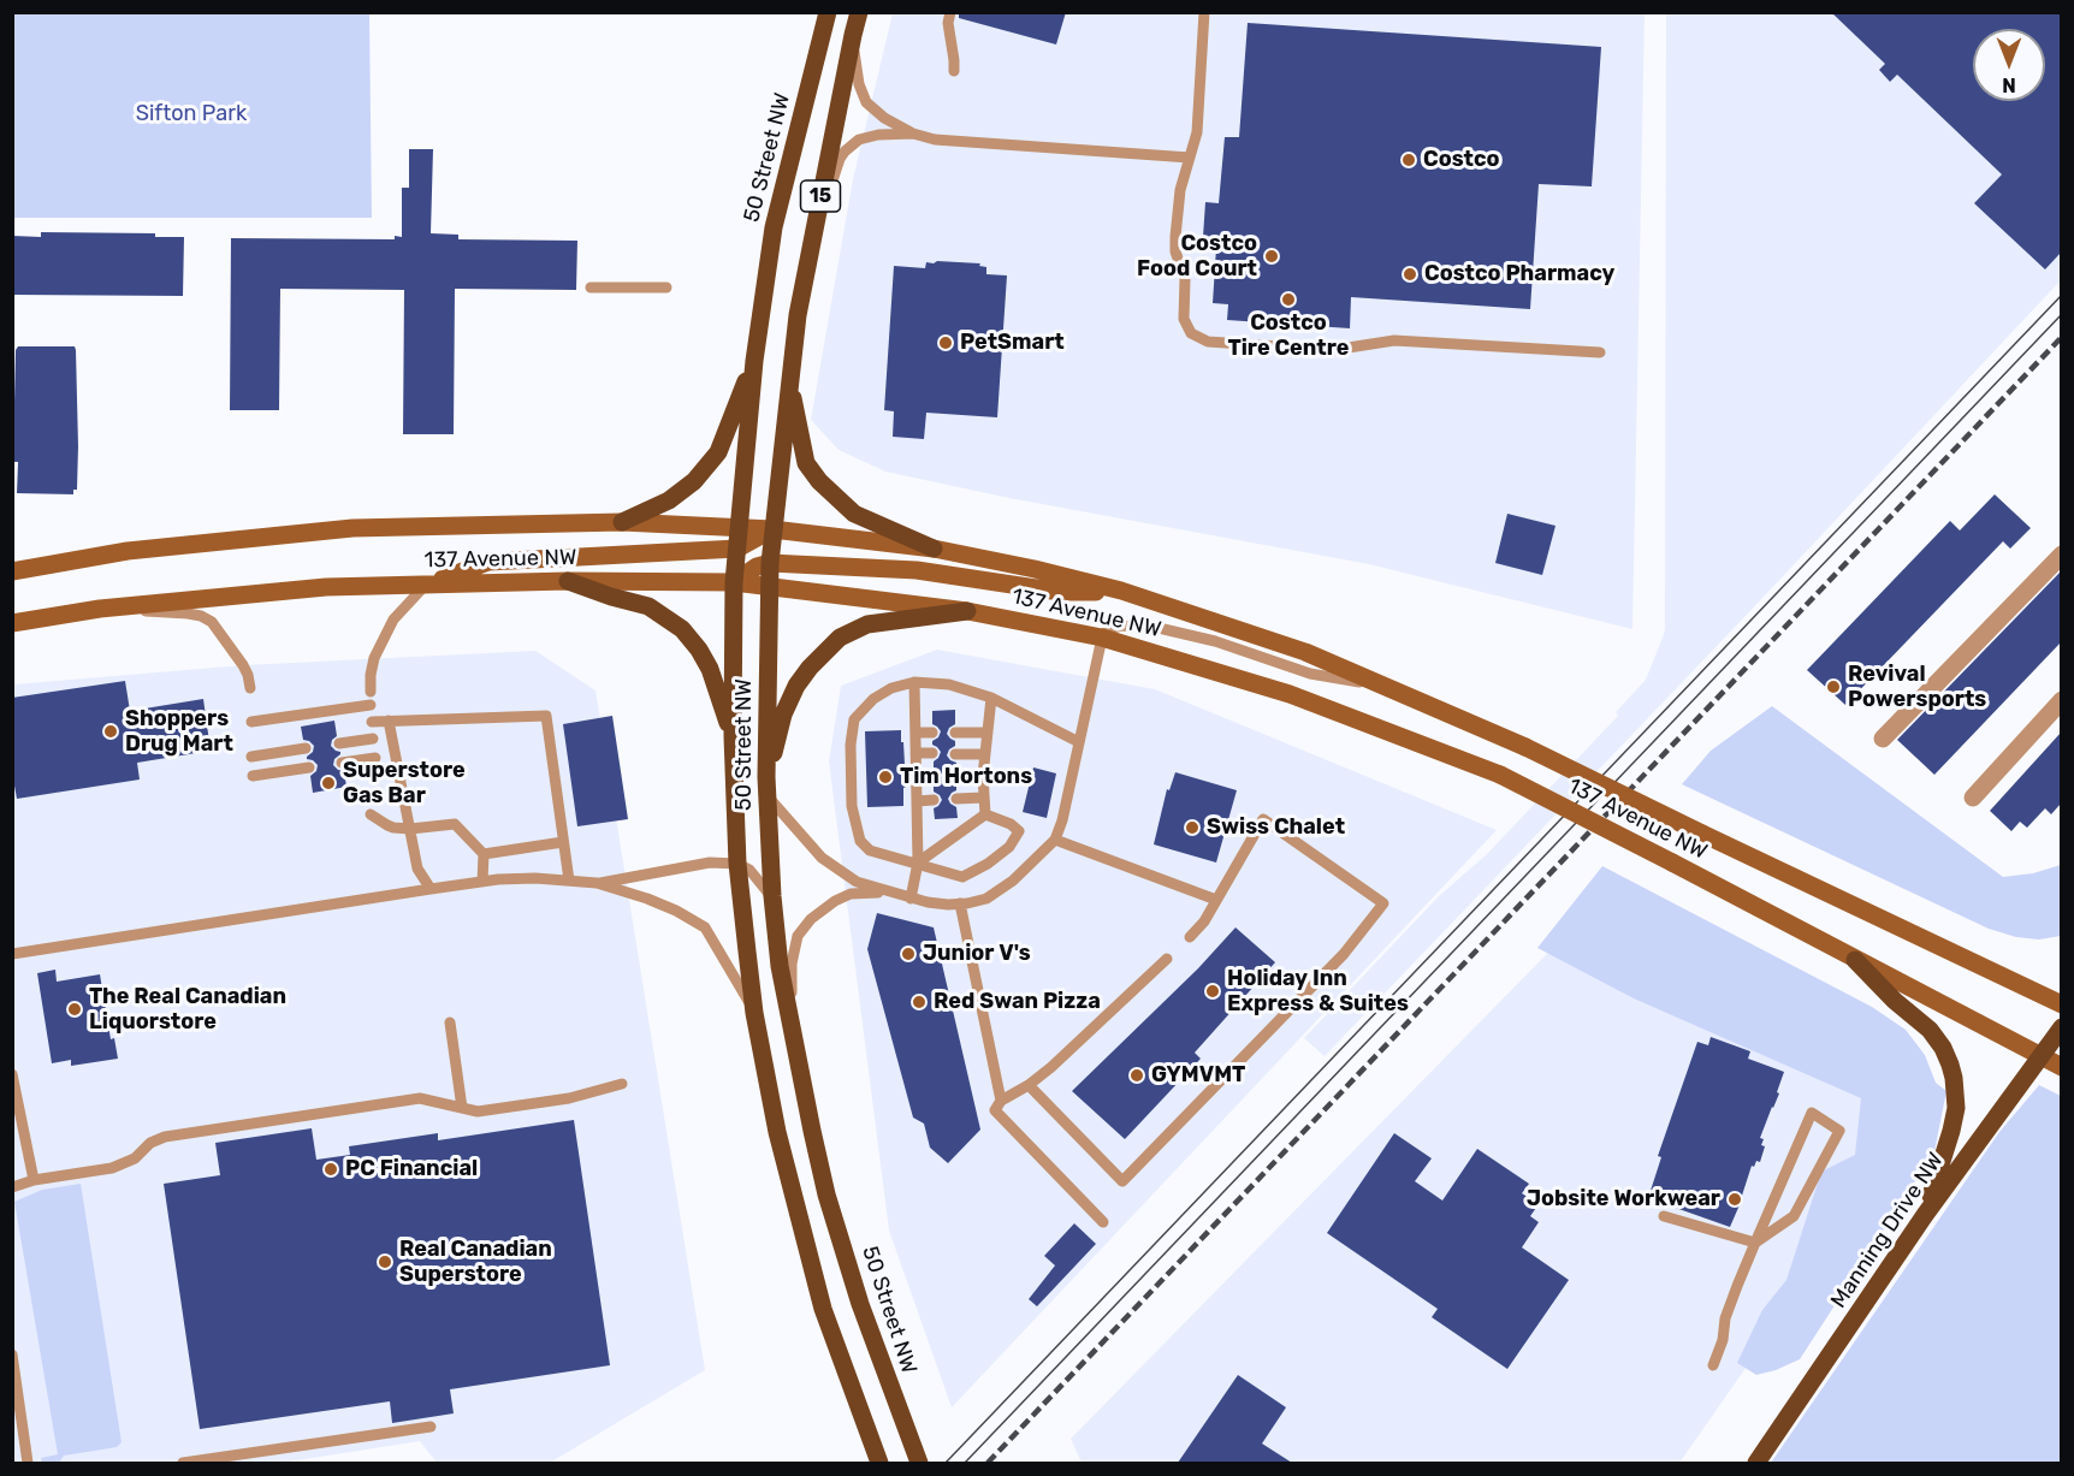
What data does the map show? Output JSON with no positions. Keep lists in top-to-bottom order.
{
  "streets": {
    "main road": [
      "50 Street NW",
      "15",
      "137 Avenue NW",
      "Manning Drive NW"
    ]
  },
  "crossings": [
    ["50 Street NW", "137 Avenue NW"],
    ["137 Avenue NW", "Manning Drive NW"]
  ],
  "parks": ["Sifton Park"],
  "places": [
    "Costco",
    "Costco Food Court",
    "Costco Pharmacy",
    "Costco Tire Centre",
    "PetSmart",
    "Revival Powersports",
    "Shoppers Drug Mart",
    "Tim Hortons",
    "Superstore Gas Bar",
    "Swiss Chalet",
    "Junior V's",
    "Holiday Inn Express & Suites",
    "Red Swan Pizza",
    "The Real Canadian Liquorstore",
    "GYMVMT",
    "PC Financial",
    "Jobsite Workwear",
    "Real Canadian Superstore"
  ],
  "north": "bottom"
}
